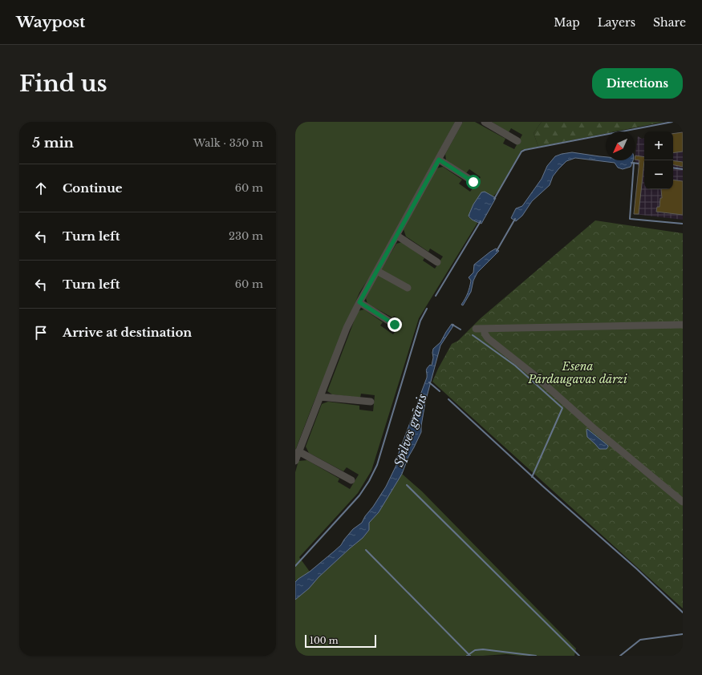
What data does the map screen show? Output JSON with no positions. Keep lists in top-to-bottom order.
{
  "water": ["Spilves grāvis"],
  "parks": ["Esena Pārdaugavas dārzi"],
  "scale_bar": "100 m",
  "north": "bottom left",
  "page": {
    "header": "Waypost",
    "nav": ["Map", "Layers", "Share"],
    "buttons": "Directions",
    "title": "Find us",
    "heading": ["5 min", "Walk · 350 m"],
    "map_buttons": ["+", "−"],
    "list": [
      ["Continue", "60 m"],
      ["Turn left", "230 m"],
      ["Turn left", "60 m"],
      "Arrive at destination"
    ],
    "scale": "100 m"
  }
}
